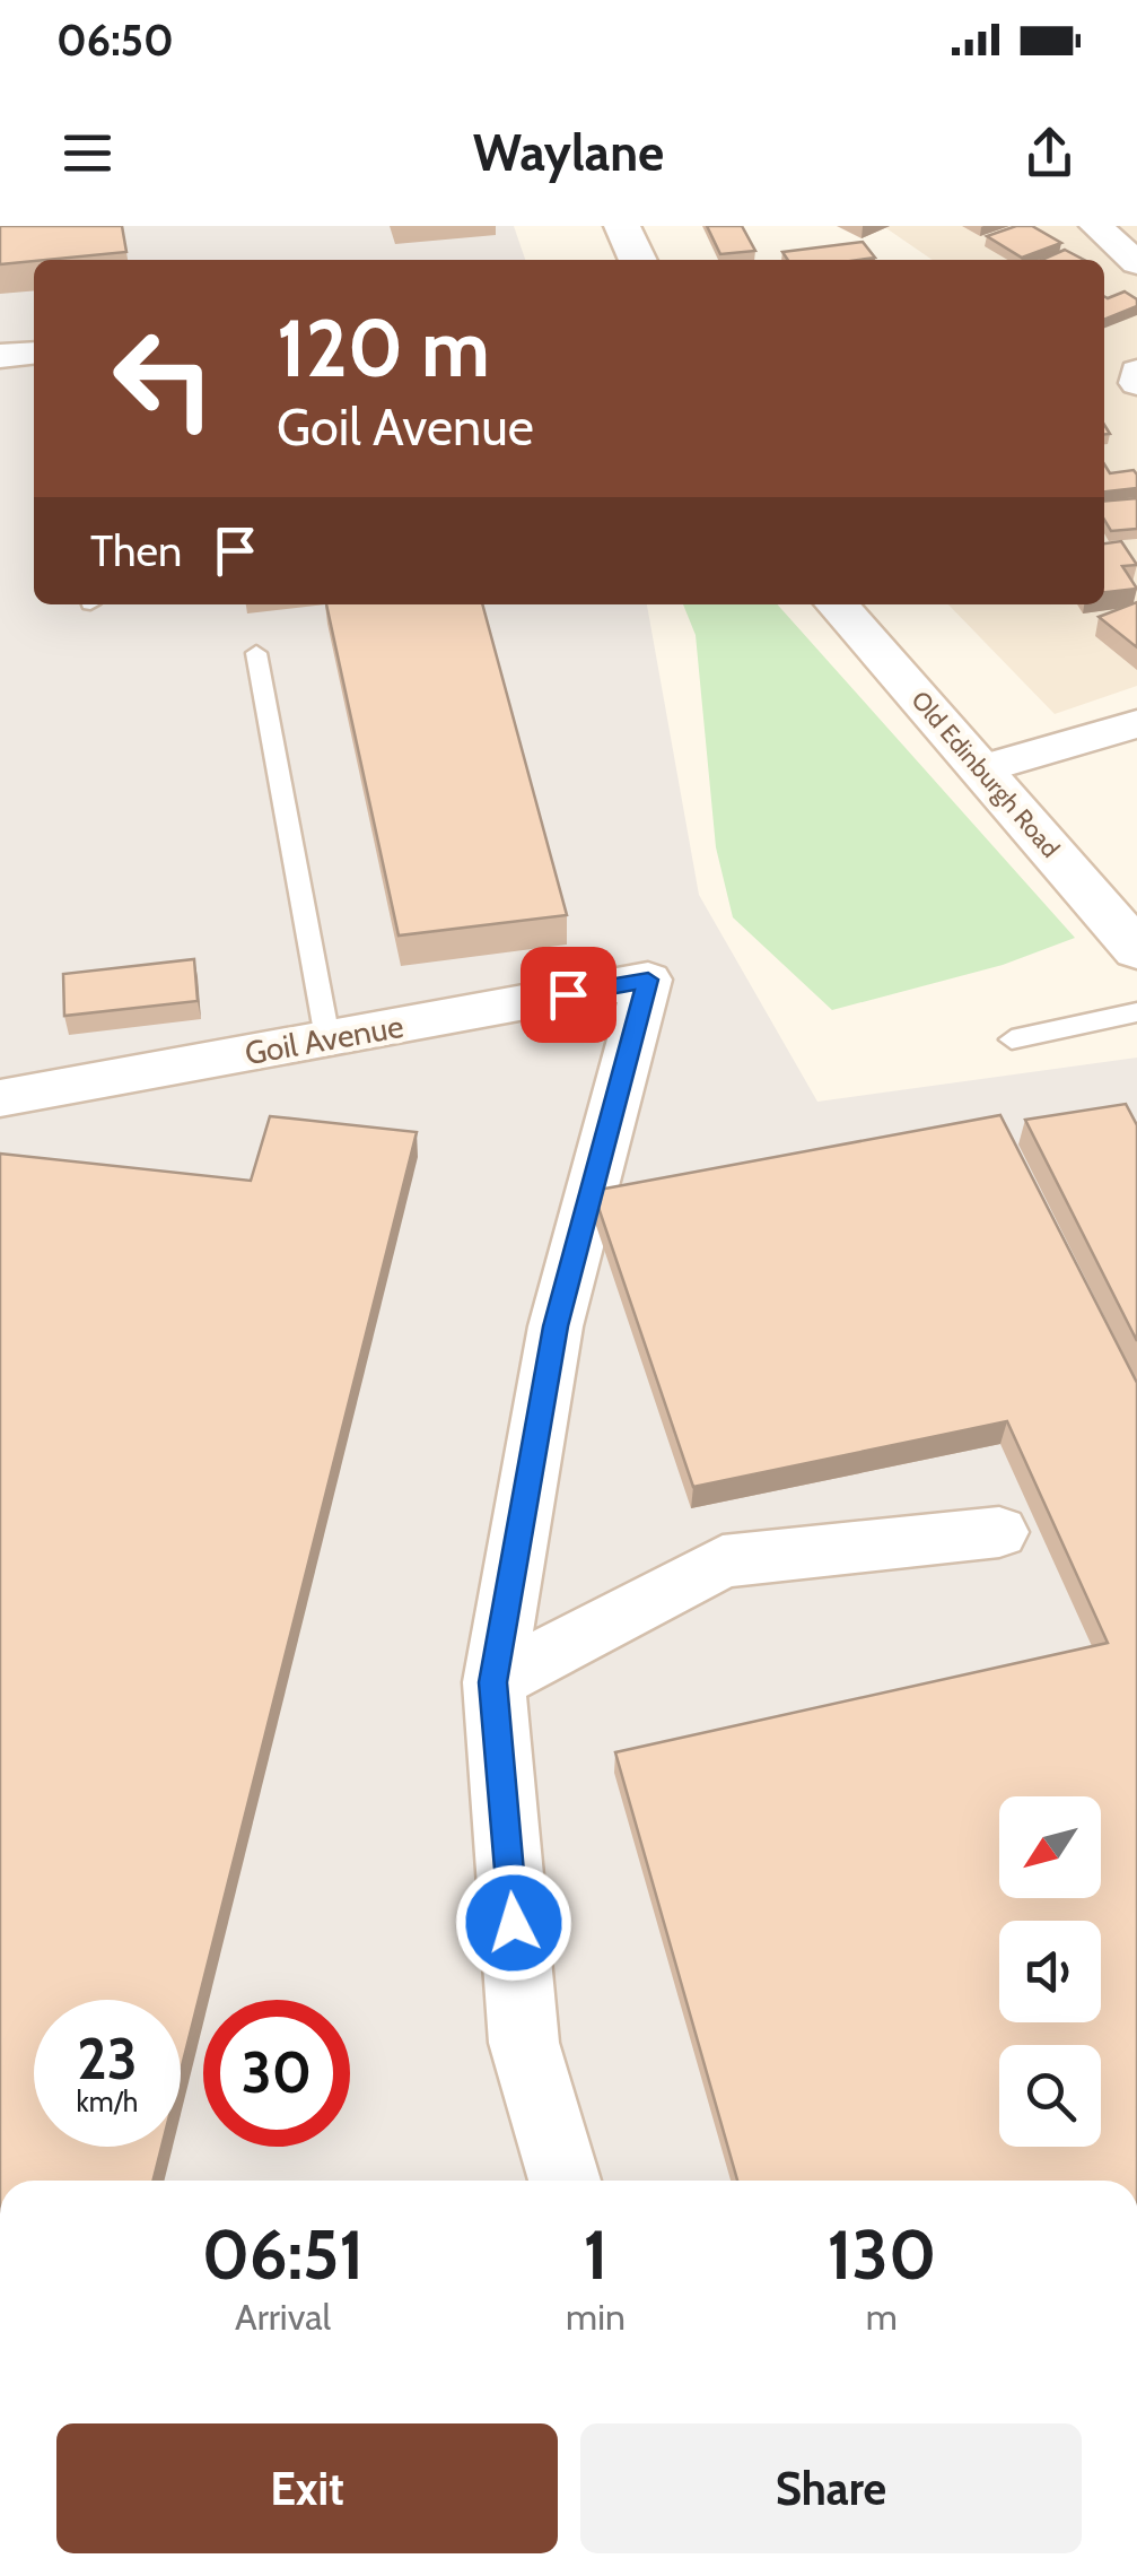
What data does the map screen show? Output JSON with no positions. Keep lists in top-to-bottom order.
{
  "streets": {
    "main road": ["Old Edinburgh Road"],
    "street": ["Goil Avenue"]
  },
  "north": "bottom left",
  "page": {
    "status": "06:50",
    "header": "Waylane",
    "turn": ["120 m", "Goil Avenue"],
    "then": "Then",
    "speed": "23 km/h",
    "limit": "30",
    "eta": [
      "06:51",
      "Arrival",
      "1",
      "min",
      "130",
      "m"
    ],
    "buttons": ["Exit", "Share"]
  }
}
